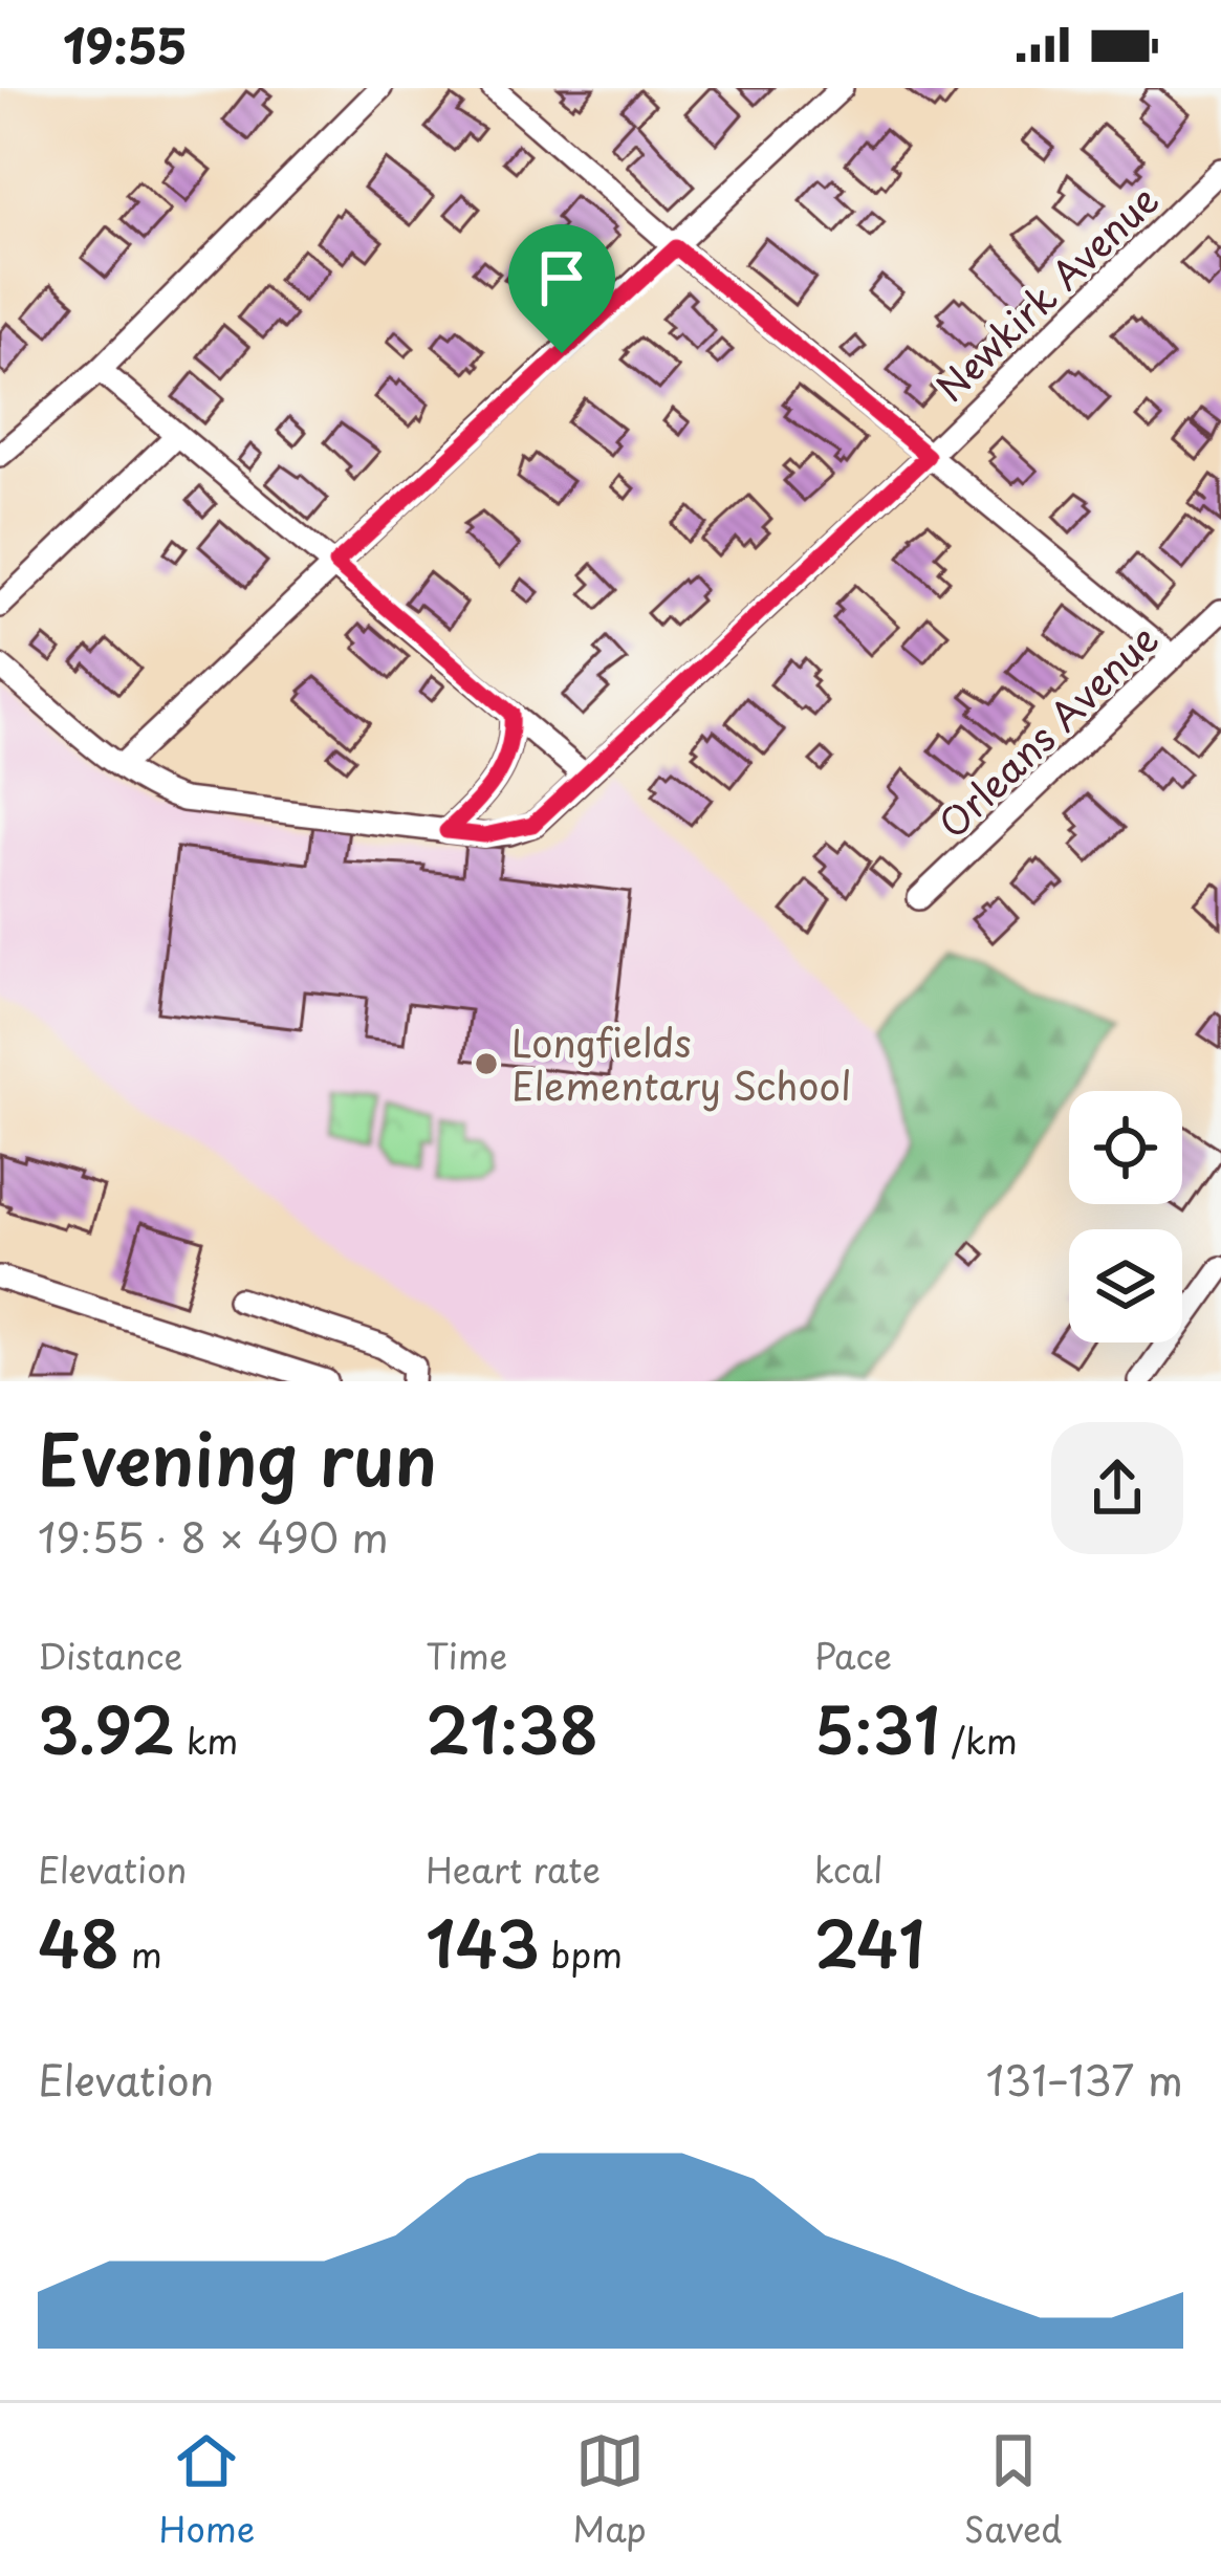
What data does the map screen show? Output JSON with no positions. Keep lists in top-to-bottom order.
{
  "streets": {
    "street": ["Newkirk Avenue", "Orleans Avenue"]
  },
  "places": ["Longfields Elementary School"],
  "page": {
    "status": "19:55",
    "heading": ["Evening run", "19:55 · 8 × 490 m"],
    "stats": [
      ["Distance", "3.92 km"],
      ["Time", "21:38"],
      ["Pace", "5:31 /km"],
      ["Elevation", "48 m"],
      ["Heart rate", "143 bpm"],
      ["kcal", "241"]
    ],
    "chart": ["Elevation", "131–137 m"],
    "tabs": ["Home", "Map", "Saved"]
  }
}
